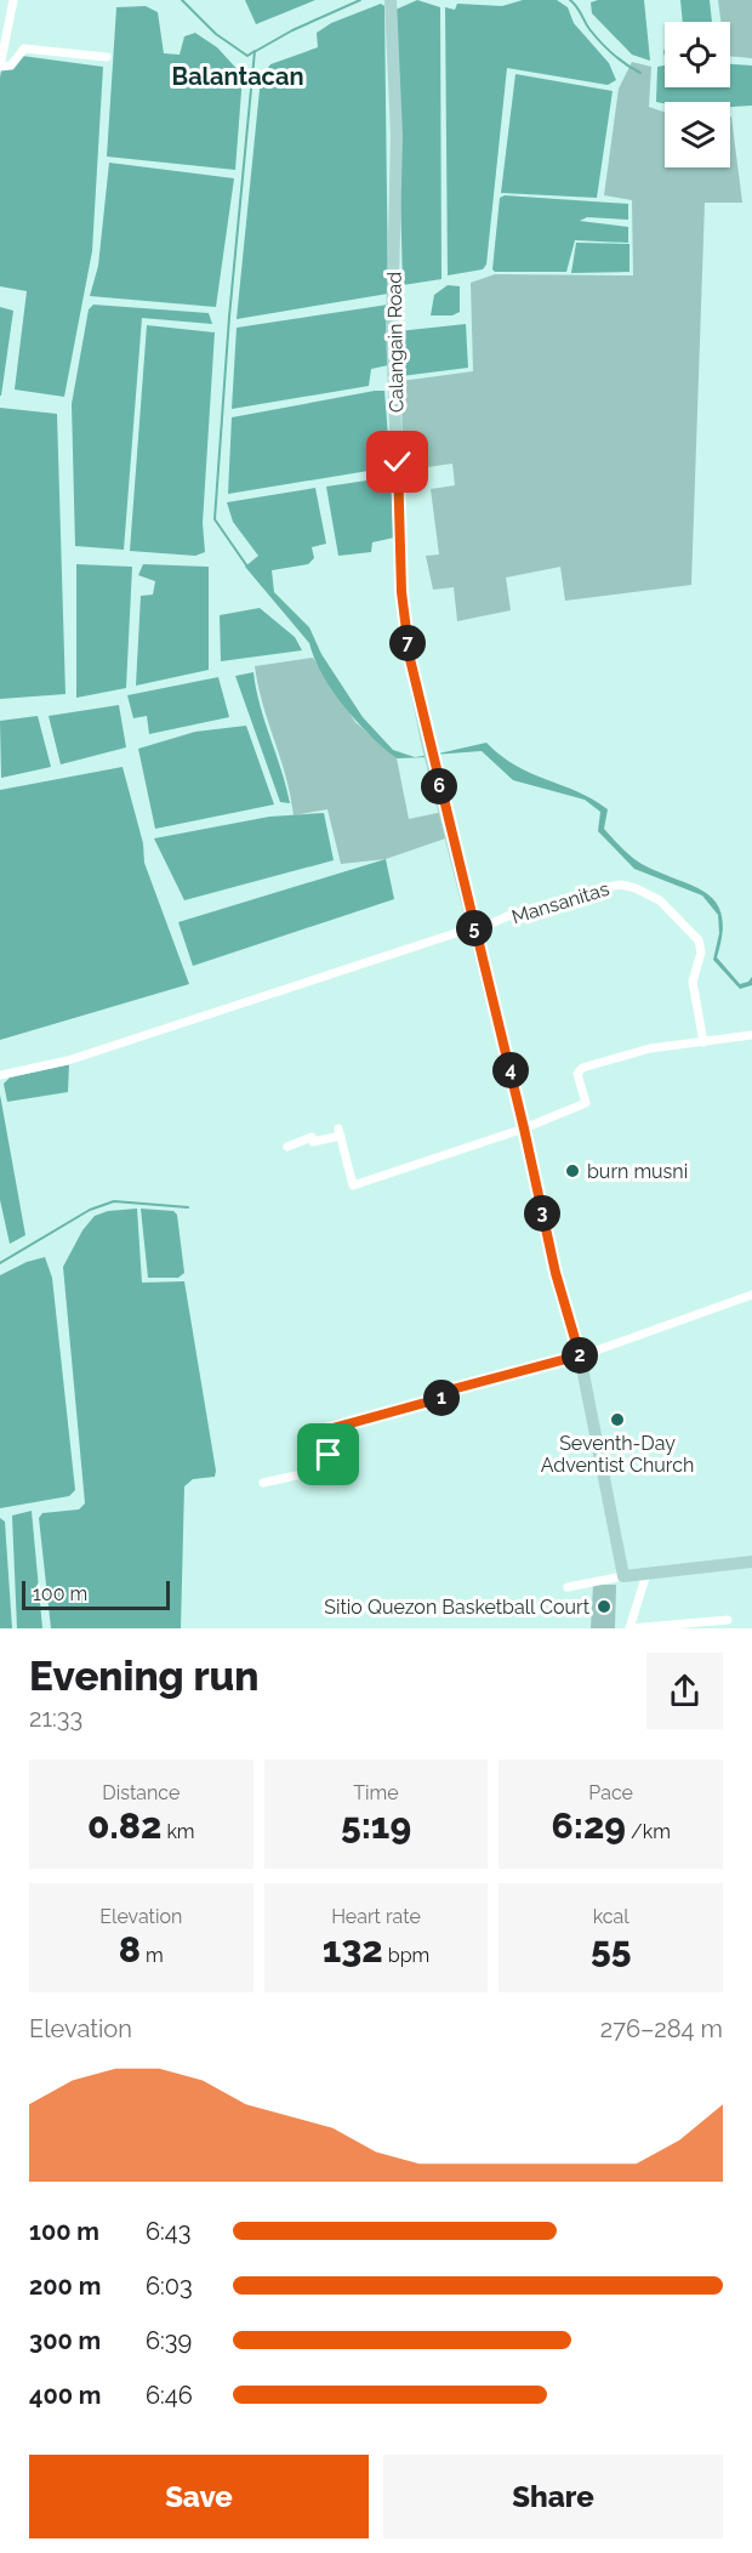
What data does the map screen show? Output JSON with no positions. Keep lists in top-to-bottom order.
{
  "streets": {
    "street": ["Calangain Road", "Mansanitas"]
  },
  "crossings": [
    ["Calangain Road", "Mansanitas"]
  ],
  "districts": ["Balantacan"],
  "places": ["burn musni", "Seventh-Day Adventist Church", "Sitio Quezon Basketball Court"],
  "scale_bar": "100 m",
  "page": {
    "pins": [
      "7",
      "6",
      "5",
      "4",
      "3",
      "2",
      "1"
    ],
    "scale": "100 m",
    "heading": ["Evening run", "21:33"],
    "stats": [
      ["Distance", "0.82 km"],
      ["Time", "5:19"],
      ["Pace", "6:29 /km"],
      ["Elevation", "8 m"],
      ["Heart rate", "132 bpm"],
      ["kcal", "55"]
    ],
    "chart": ["Elevation", "276–284 m"],
    "list": [
      {
        "name": "100 m",
        "note": "6:43"
      },
      {
        "name": "200 m",
        "note": "6:03"
      },
      {
        "name": "300 m",
        "note": "6:39"
      },
      {
        "name": "400 m",
        "note": "6:46"
      }
    ],
    "buttons": ["Save", "Share"]
  }
}
